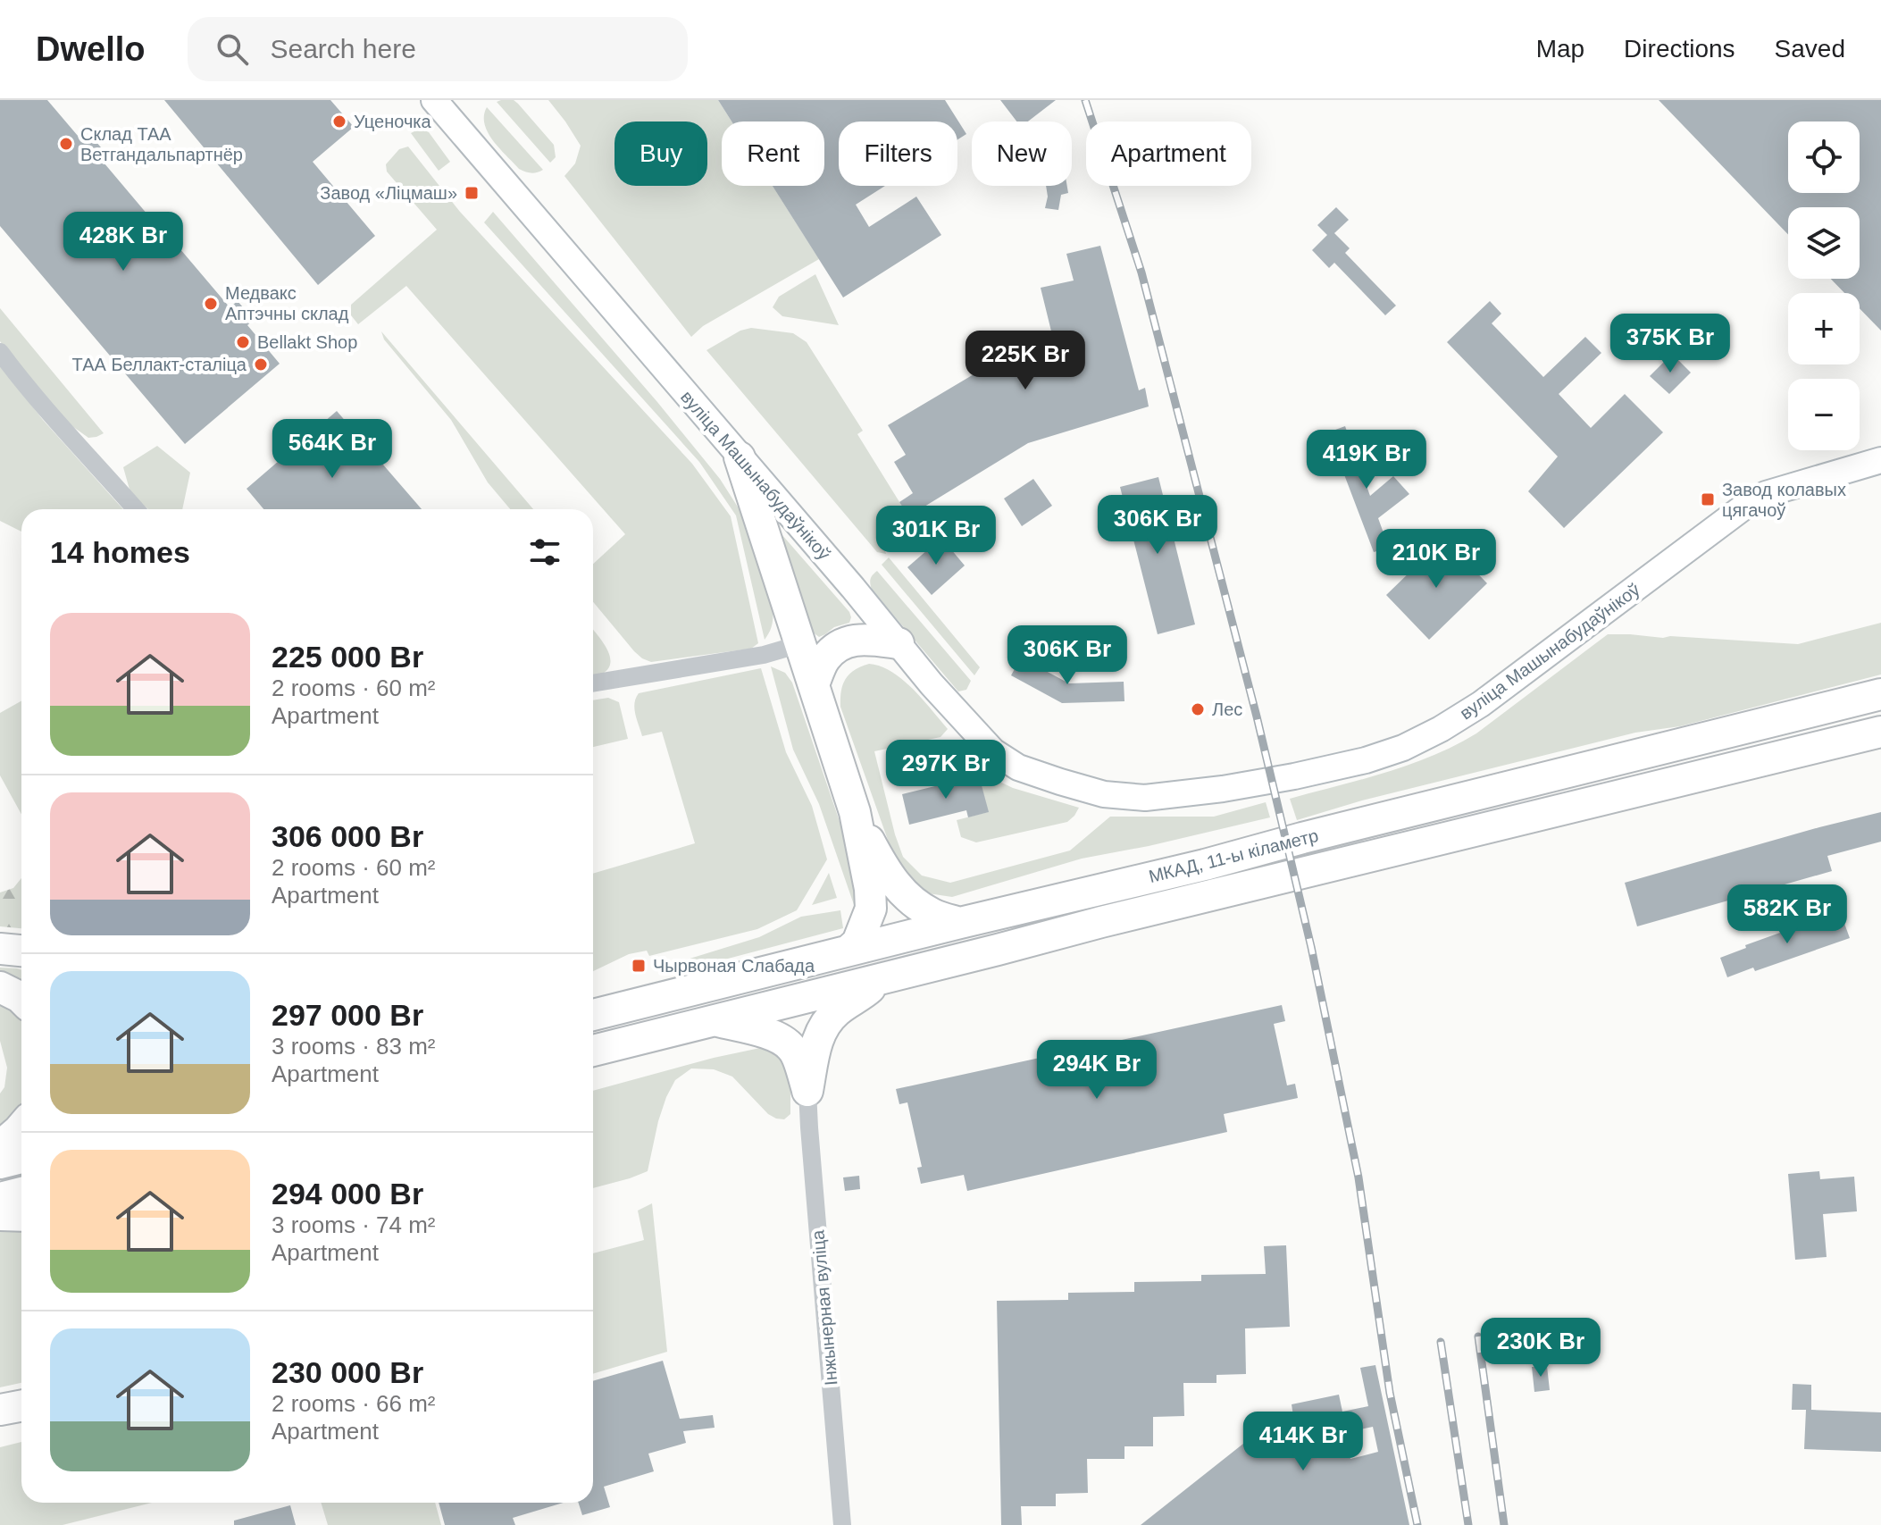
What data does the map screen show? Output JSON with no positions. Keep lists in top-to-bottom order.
{
  "streets": {
    "highway": ["МКАД, 11-ы кіламетр"],
    "main road": ["вуліца Машынабудаўнікоў"],
    "street": ["Інжынерная вуліца"]
  },
  "places": {
    "other": [
      "Уценочка",
      "Склад ТАА Ветгандальпартнёр",
      "Медвакс Аптэчны склад",
      "Bellakt Shop",
      "ТАА Беллакт-сталіца",
      "Лес"
    ],
    "transit": ["Завод «Ліцмаш»", "Завод колавых цягачоў", "Чырвоная Слабада"]
  },
  "page": {
    "header": "Dwello",
    "search": "Search here",
    "nav": ["Map", "Directions", "Saved"],
    "map_buttons": ["+", "−"],
    "chip": [
      "Buy",
      "Rent",
      "Filters",
      "New",
      "Apartment"
    ],
    "price": [
      "428K Br",
      "375K Br",
      "225K Br",
      "564K Br",
      "419K Br",
      "306K Br",
      "301K Br",
      "210K Br",
      "306K Br",
      "297K Br",
      "582K Br",
      "294K Br",
      "230K Br",
      "414K Br"
    ],
    "heading": "14 homes",
    "list": [
      {
        "name": "225 000 Br",
        "note": "2 rooms · 60 m² · Apartment"
      },
      {
        "name": "306 000 Br",
        "note": "2 rooms · 60 m² · Apartment"
      },
      {
        "name": "297 000 Br",
        "note": "3 rooms · 83 m² · Apartment"
      },
      {
        "name": "294 000 Br",
        "note": "3 rooms · 74 m² · Apartment"
      },
      {
        "name": "230 000 Br",
        "note": "2 rooms · 66 m² · Apartment"
      }
    ]
  }
}
